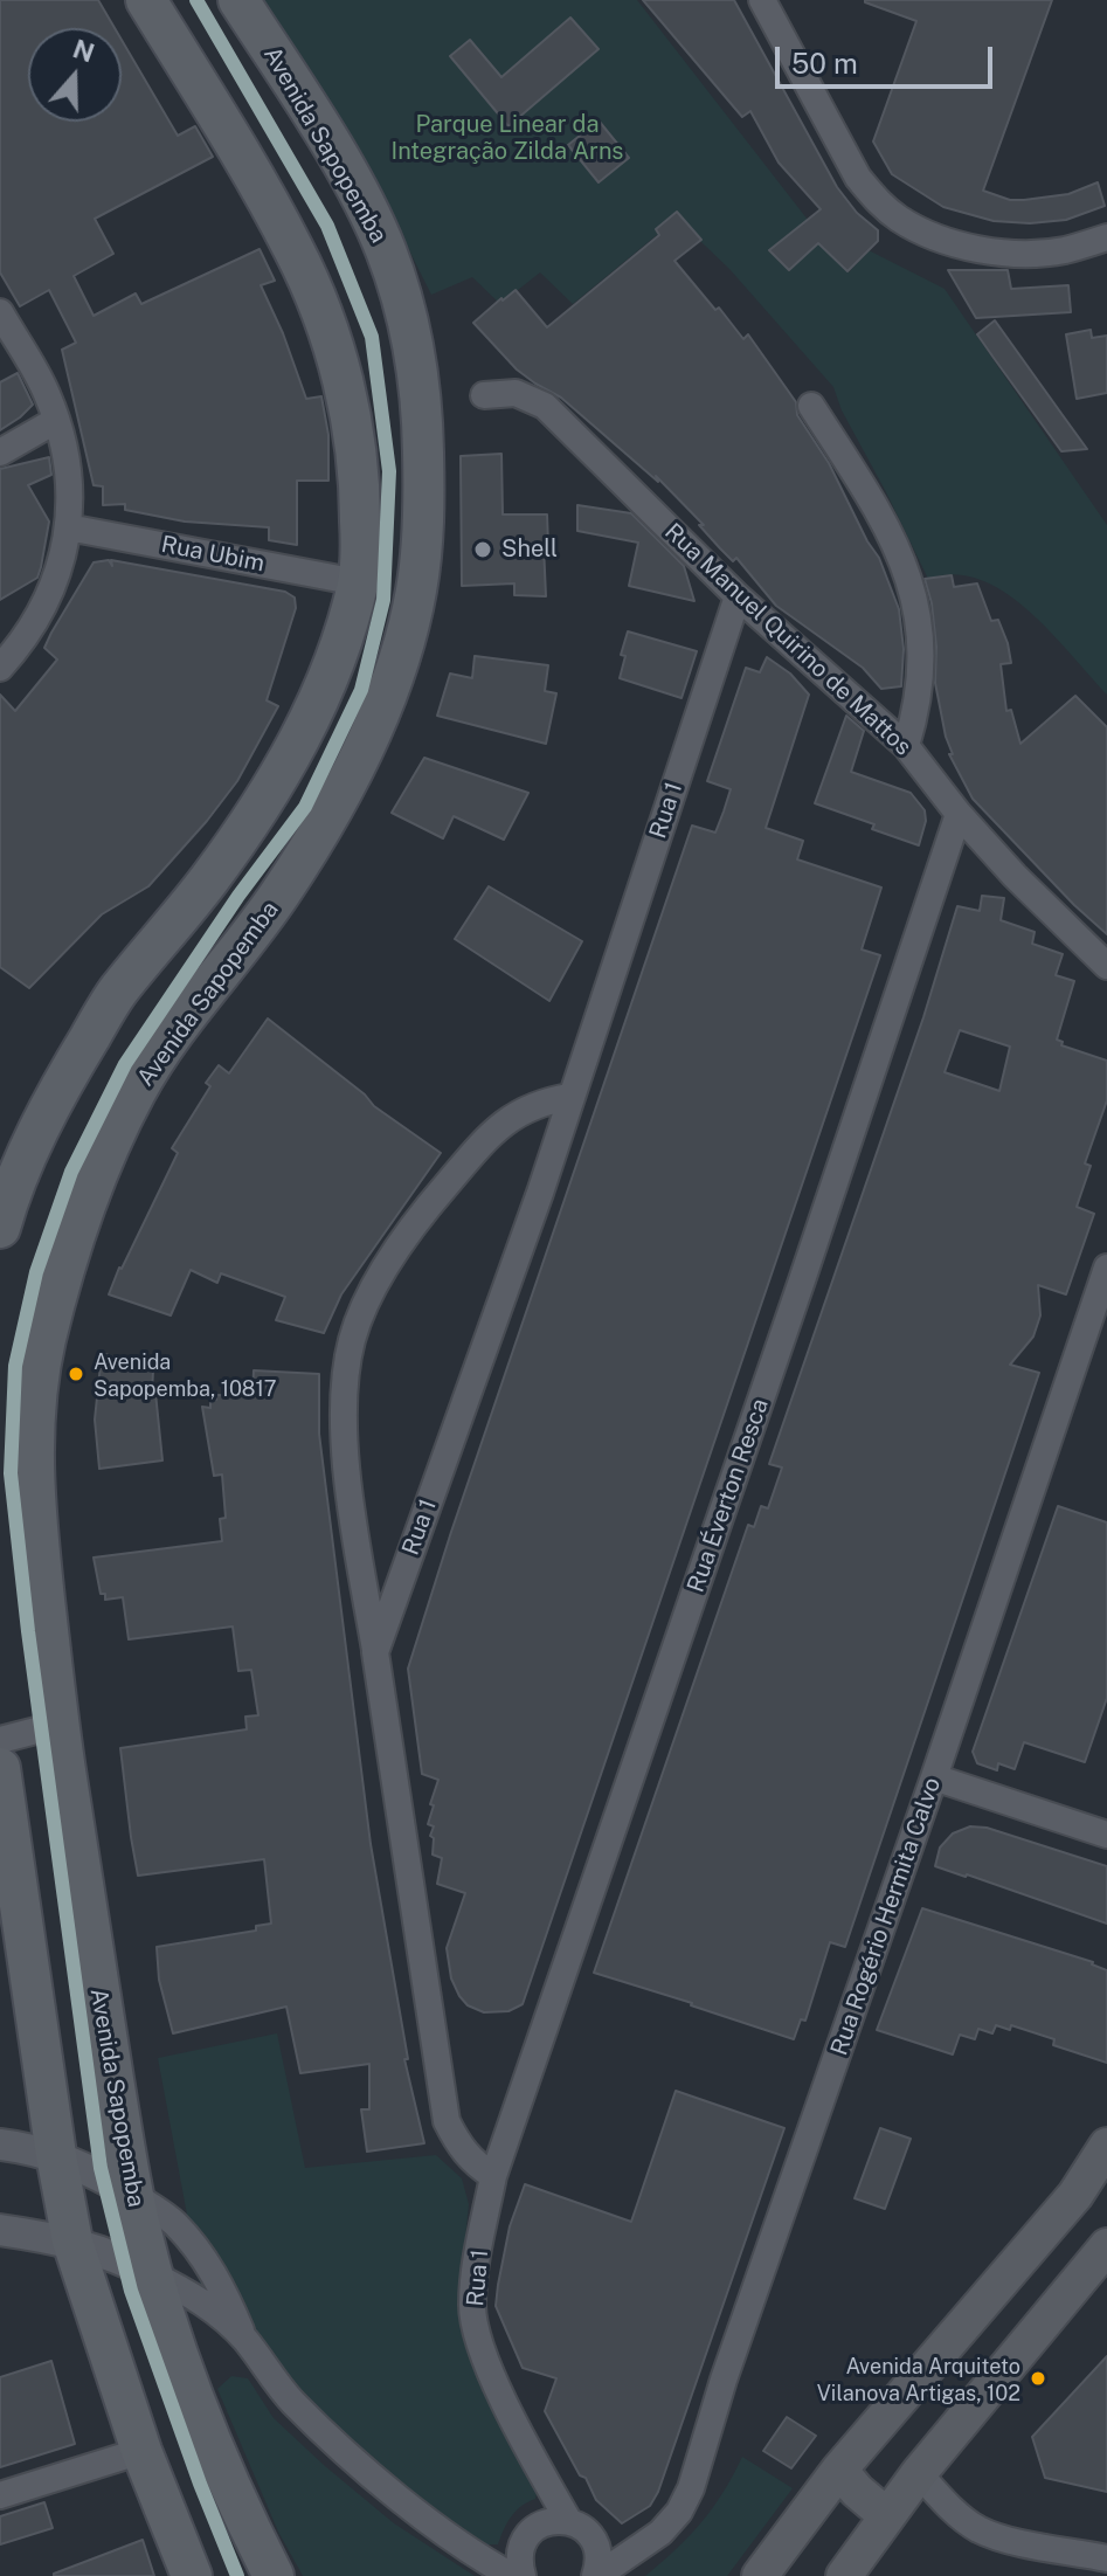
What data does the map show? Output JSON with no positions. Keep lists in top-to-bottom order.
{
  "streets": {
    "main road": ["Avenida Sapopemba"],
    "street": [
      "Rua Ubim",
      "Rua Manuel Quirino de Mattos",
      "Rua 1",
      "Rua Éverton Resca",
      "Rua Rogério Hermita Calvo"
    ]
  },
  "crossings": [
    ["Rua Manuel Quirino de Mattos", "Rua 1"],
    ["Rua Manuel Quirino de Mattos", "Rua Éverton Resca"],
    ["Rua 1", "Rua Éverton Resca"]
  ],
  "parks": ["Parque Linear da Integração Zilda Arns"],
  "places": ["Shell", "Avenida Sapopemba, 10817", "Avenida Arquiteto Vilanova Artigas, 102"],
  "scale_bar": "50 m",
  "north": "top"
}
